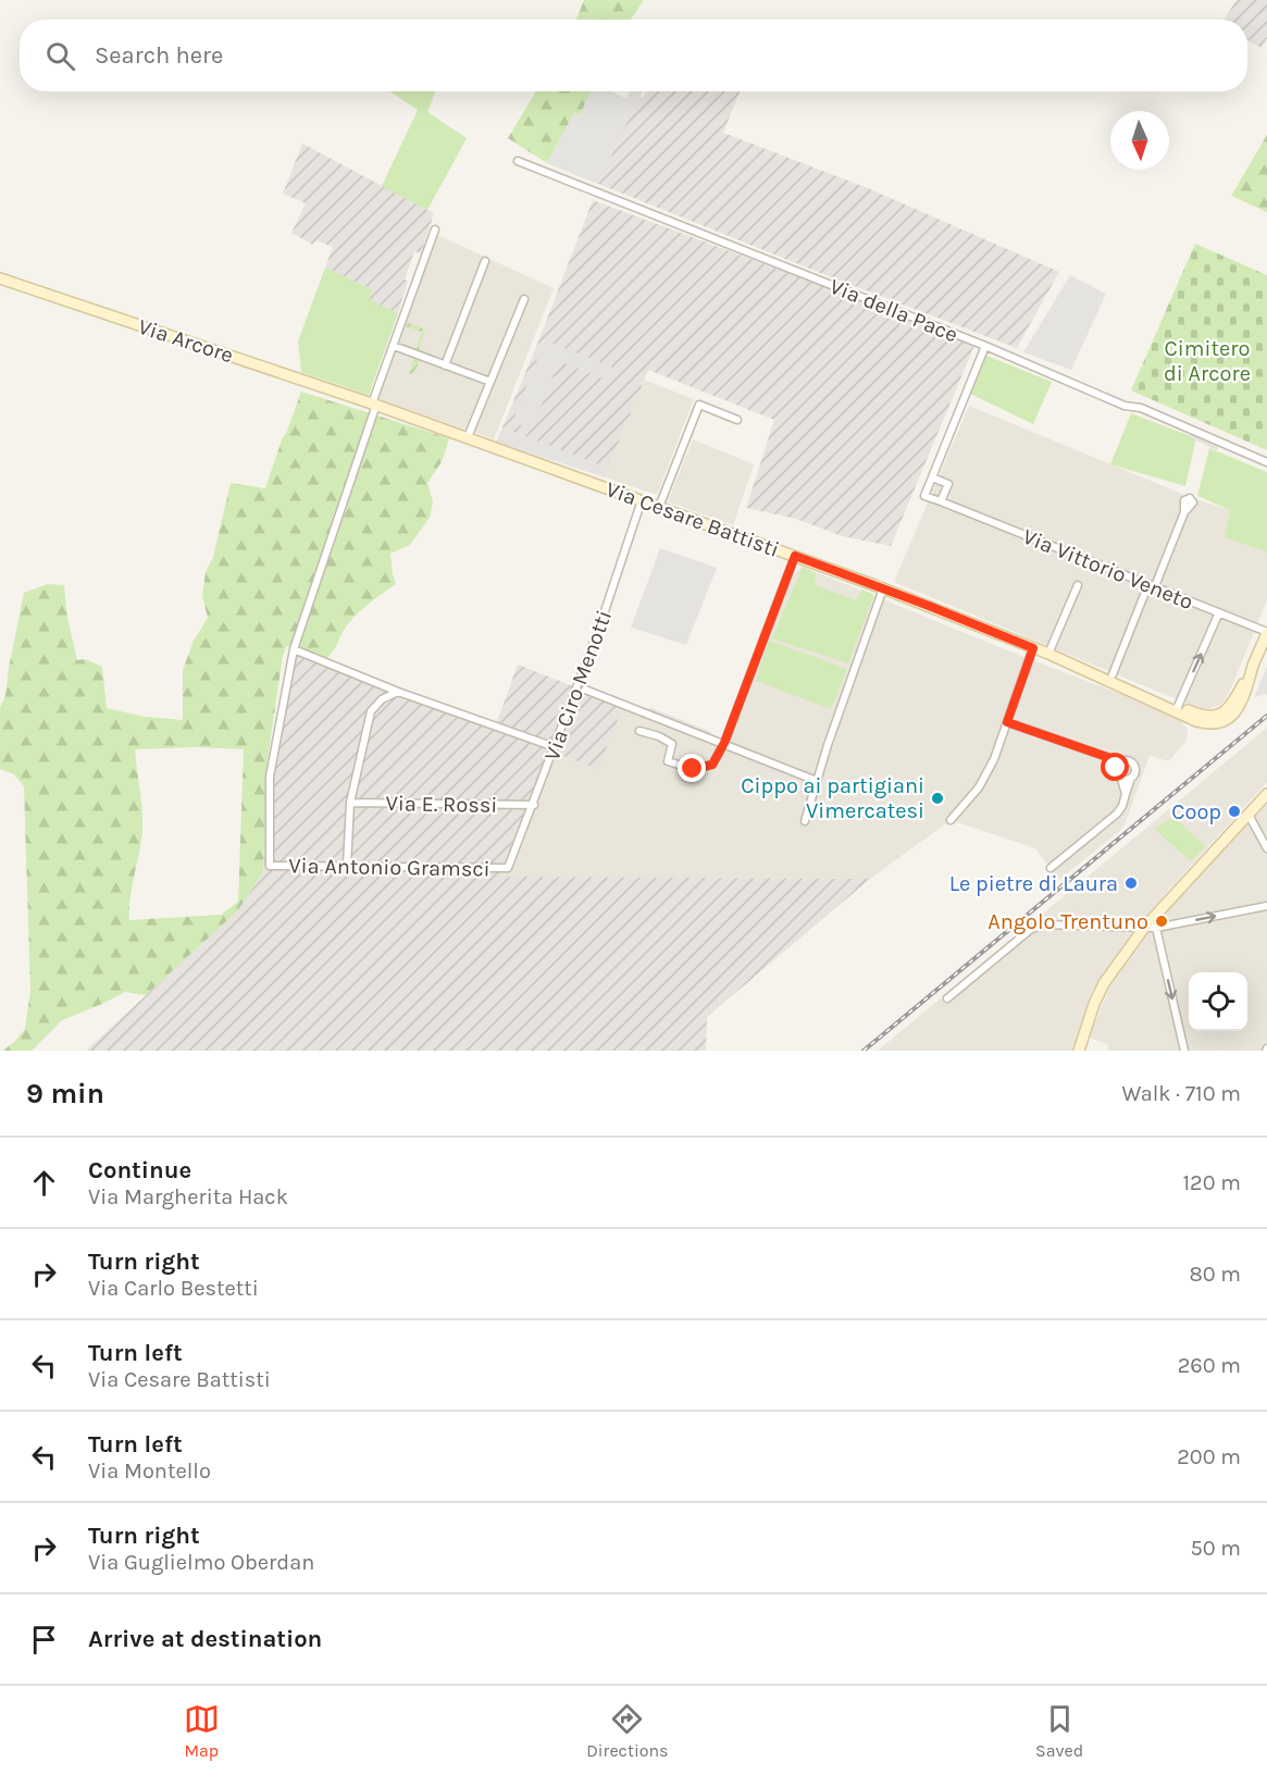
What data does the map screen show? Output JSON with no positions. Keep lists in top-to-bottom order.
{
  "streets": {
    "street": [
      "Via della Pace",
      "Via Arcore",
      "Via Cesare Battisti",
      "Via Vittorio Veneto",
      "Via Ciro Menotti",
      "Via E. Rossi",
      "Via Antonio Gramsci"
    ]
  },
  "crossings": [
    ["Via Arcore", "Via Cesare Battisti"],
    ["Via Cesare Battisti", "Via Vittorio Veneto"],
    ["Via Cesare Battisti", "Via Ciro Menotti"],
    ["Via Ciro Menotti", "Via E. Rossi"],
    ["Via Ciro Menotti", "Via Antonio Gramsci"]
  ],
  "parks": ["Cimitero di Arcore"],
  "places": [
    "Cippo ai partigiani Vimercatesi",
    "Coop",
    "Le pietre di Laura",
    "Angolo Trentuno"
  ],
  "north": "bottom",
  "page": {
    "search": "Search here",
    "heading": ["9 min", "Walk · 710 m"],
    "list": [
      ["Continue", "Via Margherita Hack", "120 m"],
      ["Turn right", "Via Carlo Bestetti", "80 m"],
      ["Turn left", "Via Cesare Battisti", "260 m"],
      ["Turn left", "Via Montello", "200 m"],
      ["Turn right", "Via Guglielmo Oberdan", "50 m"],
      "Arrive at destination"
    ],
    "nav": ["Map", "Directions", "Saved"]
  }
}
